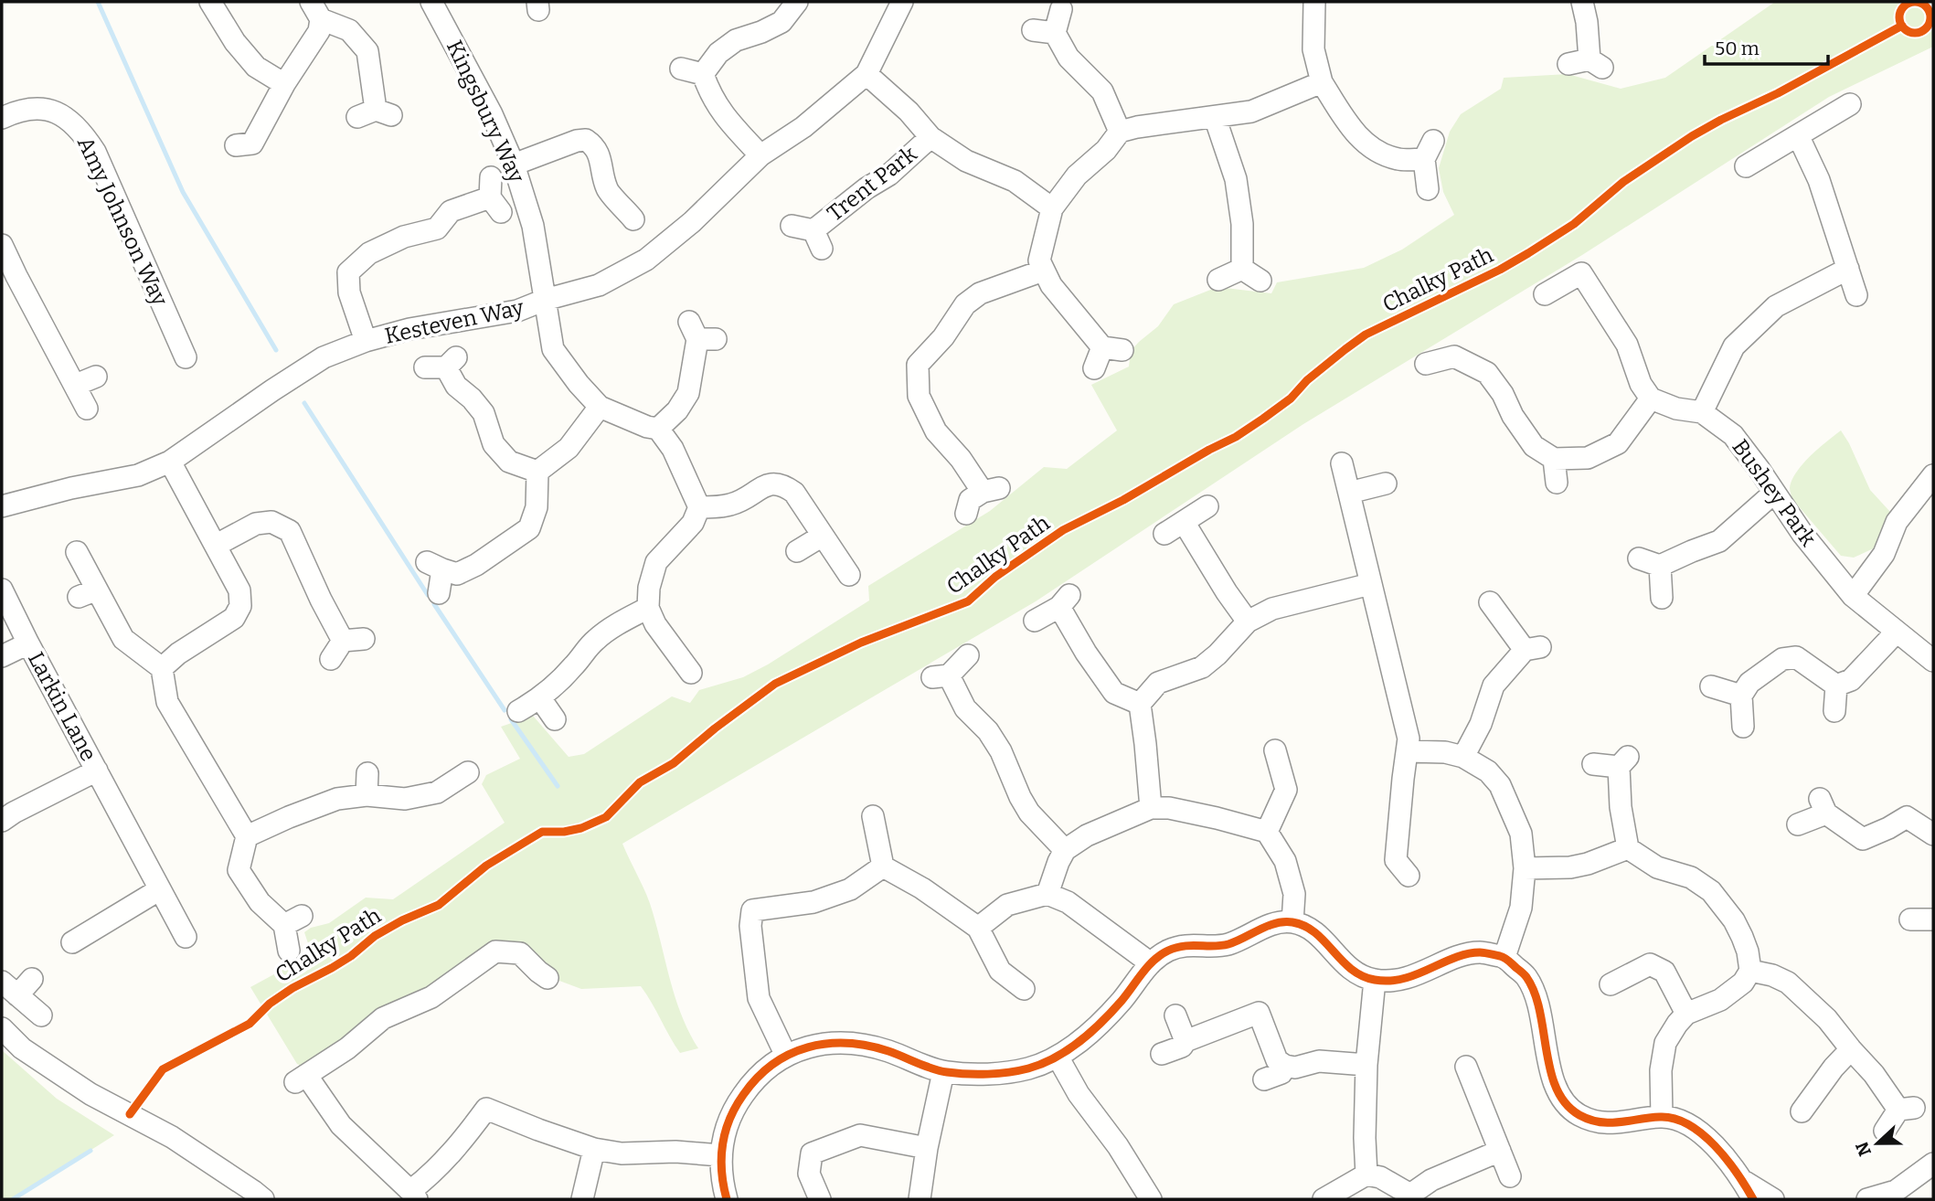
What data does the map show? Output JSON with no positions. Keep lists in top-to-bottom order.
{
  "streets": {
    "street": [
      "Kingsbury Way",
      "Trent Park",
      "Amy Johnson Way",
      "Kesteven Way",
      "Bushey Park",
      "Larkin Lane"
    ],
    "cycle path": ["Chalky Path"]
  },
  "crossings": [
    ["Kingsbury Way", "Kesteven Way"]
  ],
  "scale_bar": "50 m",
  "north": "left"
}
